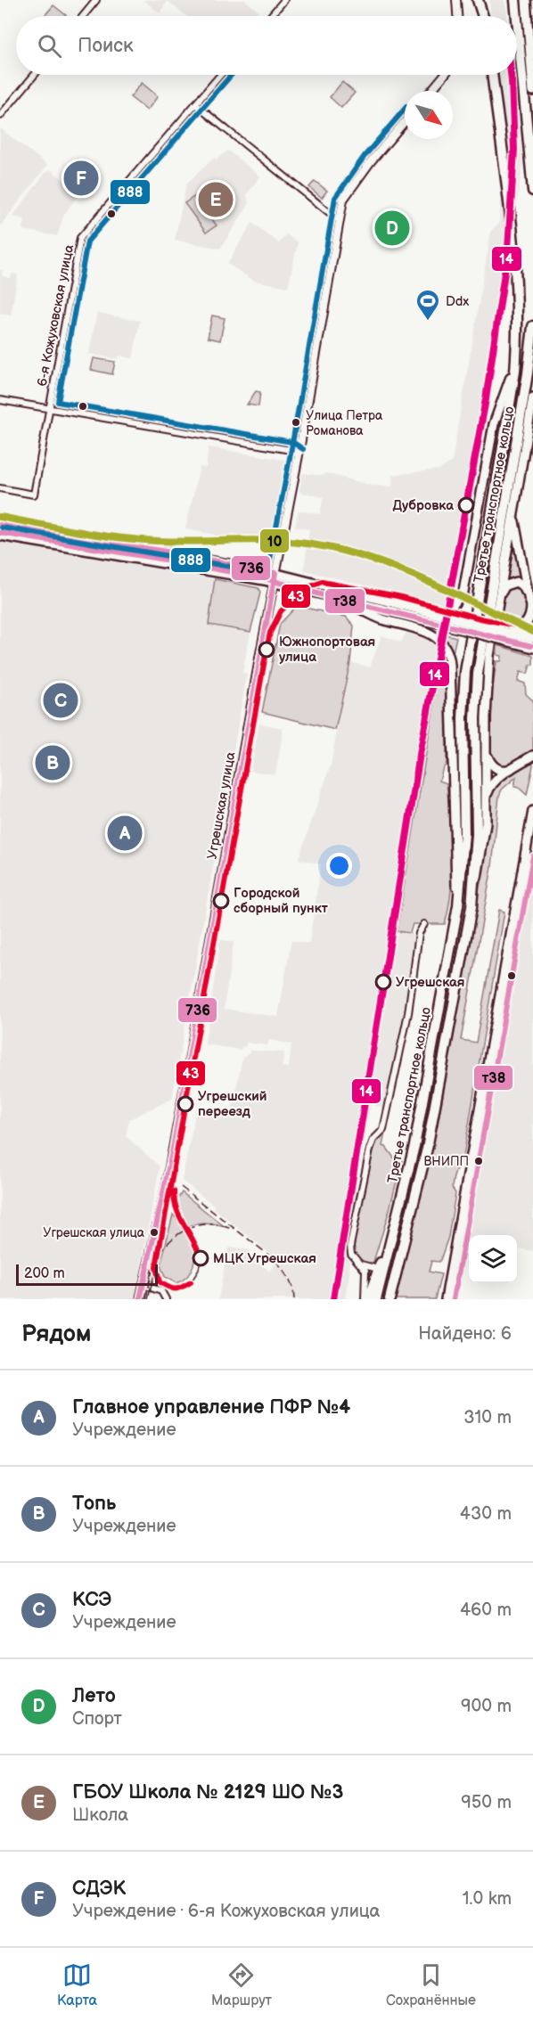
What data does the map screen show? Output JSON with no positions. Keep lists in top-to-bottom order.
{
  "streets": {
    "main road": ["Третье транспортное кольцо"],
    "street": ["6-я Кожуховская улица", "Угрешская улица"]
  },
  "places": {
    "sports": ["Ddx"],
    "other": [
      "Улица Петра Романова",
      "Дубровка",
      "Южнопортовая улица",
      "Городской сборный пункт",
      "Угрешская",
      "Угрешский переезд",
      "ВНИПП",
      "Угрешская улица",
      "МЦК Угрешская"
    ]
  },
  "lines": [
    "transit line 14",
    "transit line 888",
    "transit line 10",
    "transit line 736",
    "transit line т38",
    "transit line 43"
  ],
  "scale_bar": "200 m",
  "north": "bottom right",
  "page": {
    "search": "Поиск",
    "pins": [
      "F",
      "E",
      "D",
      "C",
      "B",
      "A"
    ],
    "scale": "200 m",
    "heading": ["Рядом", "Найдено: 6"],
    "list": [
      {
        "mark": "A",
        "name": "Главное управление ПФР №4",
        "note": "Учреждение",
        "value": "310 m"
      },
      {
        "mark": "B",
        "name": "Топь",
        "note": "Учреждение",
        "value": "430 m"
      },
      {
        "mark": "C",
        "name": "КСЭ",
        "note": "Учреждение",
        "value": "460 m"
      },
      {
        "mark": "D",
        "name": "Лето",
        "note": "Спорт",
        "value": "900 m"
      },
      {
        "mark": "E",
        "name": "ГБОУ Школа № 2129 ШО №3",
        "note": "Школа",
        "value": "950 m"
      },
      {
        "mark": "F",
        "name": "СДЭК",
        "note": "Учреждение · 6-я Кожуховская улица",
        "value": "1.0 km"
      }
    ],
    "nav": ["Карта", "Маршрут", "Сохранённые"]
  }
}
